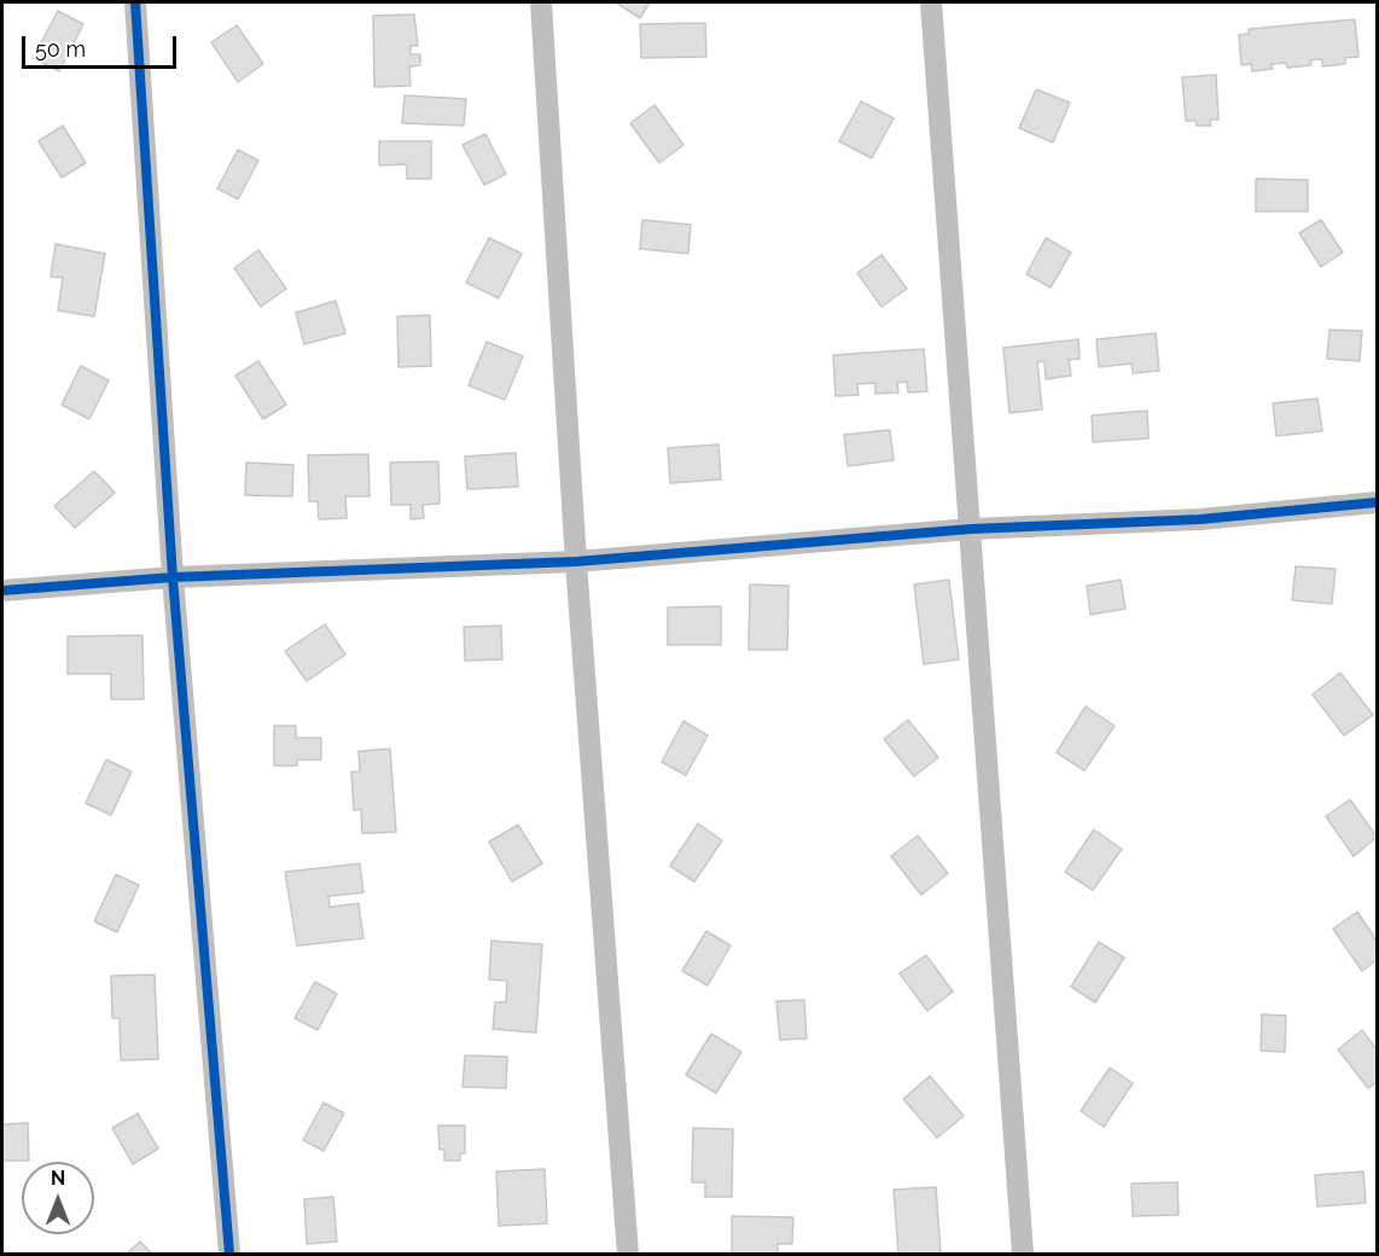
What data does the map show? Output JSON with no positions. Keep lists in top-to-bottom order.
{
  "scale_bar": "50 m",
  "north": "top"
}
